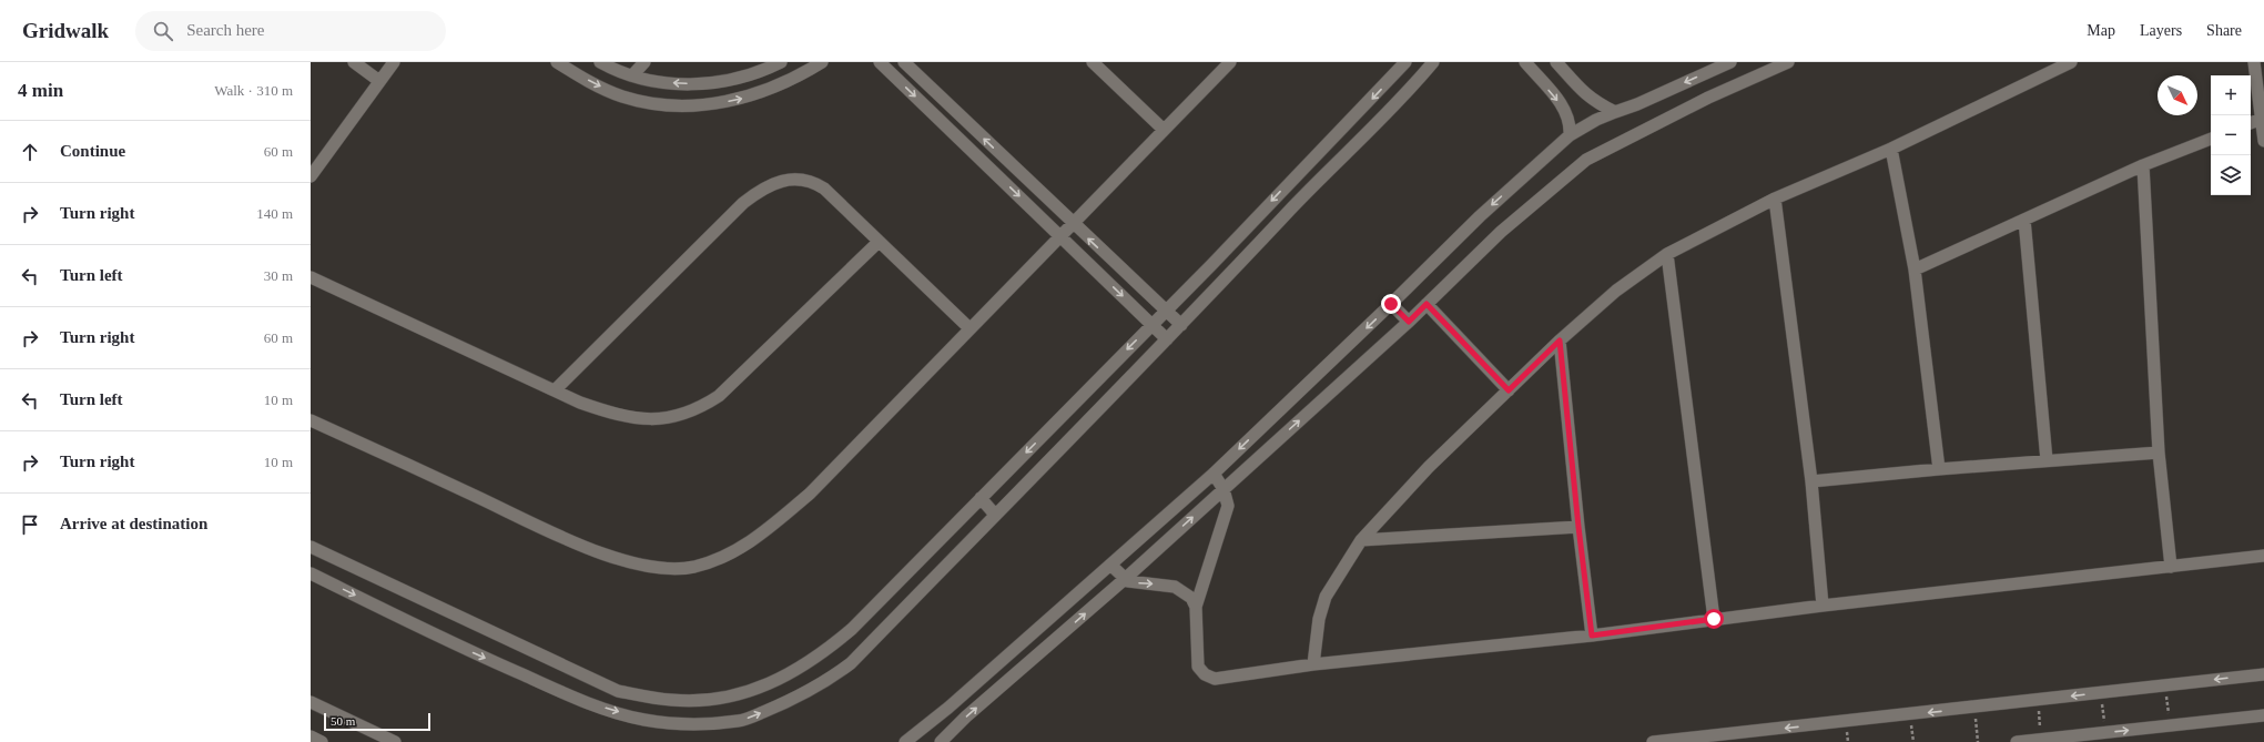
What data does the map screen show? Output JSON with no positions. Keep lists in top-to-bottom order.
{
  "scale_bar": "50 m",
  "north": "bottom right",
  "page": {
    "header": "Gridwalk",
    "search": "Search here",
    "nav": ["Map", "Layers", "Share"],
    "heading": ["4 min", "Walk · 310 m"],
    "map_buttons": ["+", "−"],
    "list": [
      ["Continue", "60 m"],
      ["Turn right", "140 m"],
      ["Turn left", "30 m"],
      ["Turn right", "60 m"],
      ["Turn left", "10 m"],
      ["Turn right", "10 m"],
      "Arrive at destination"
    ],
    "scale": "50 m"
  }
}
